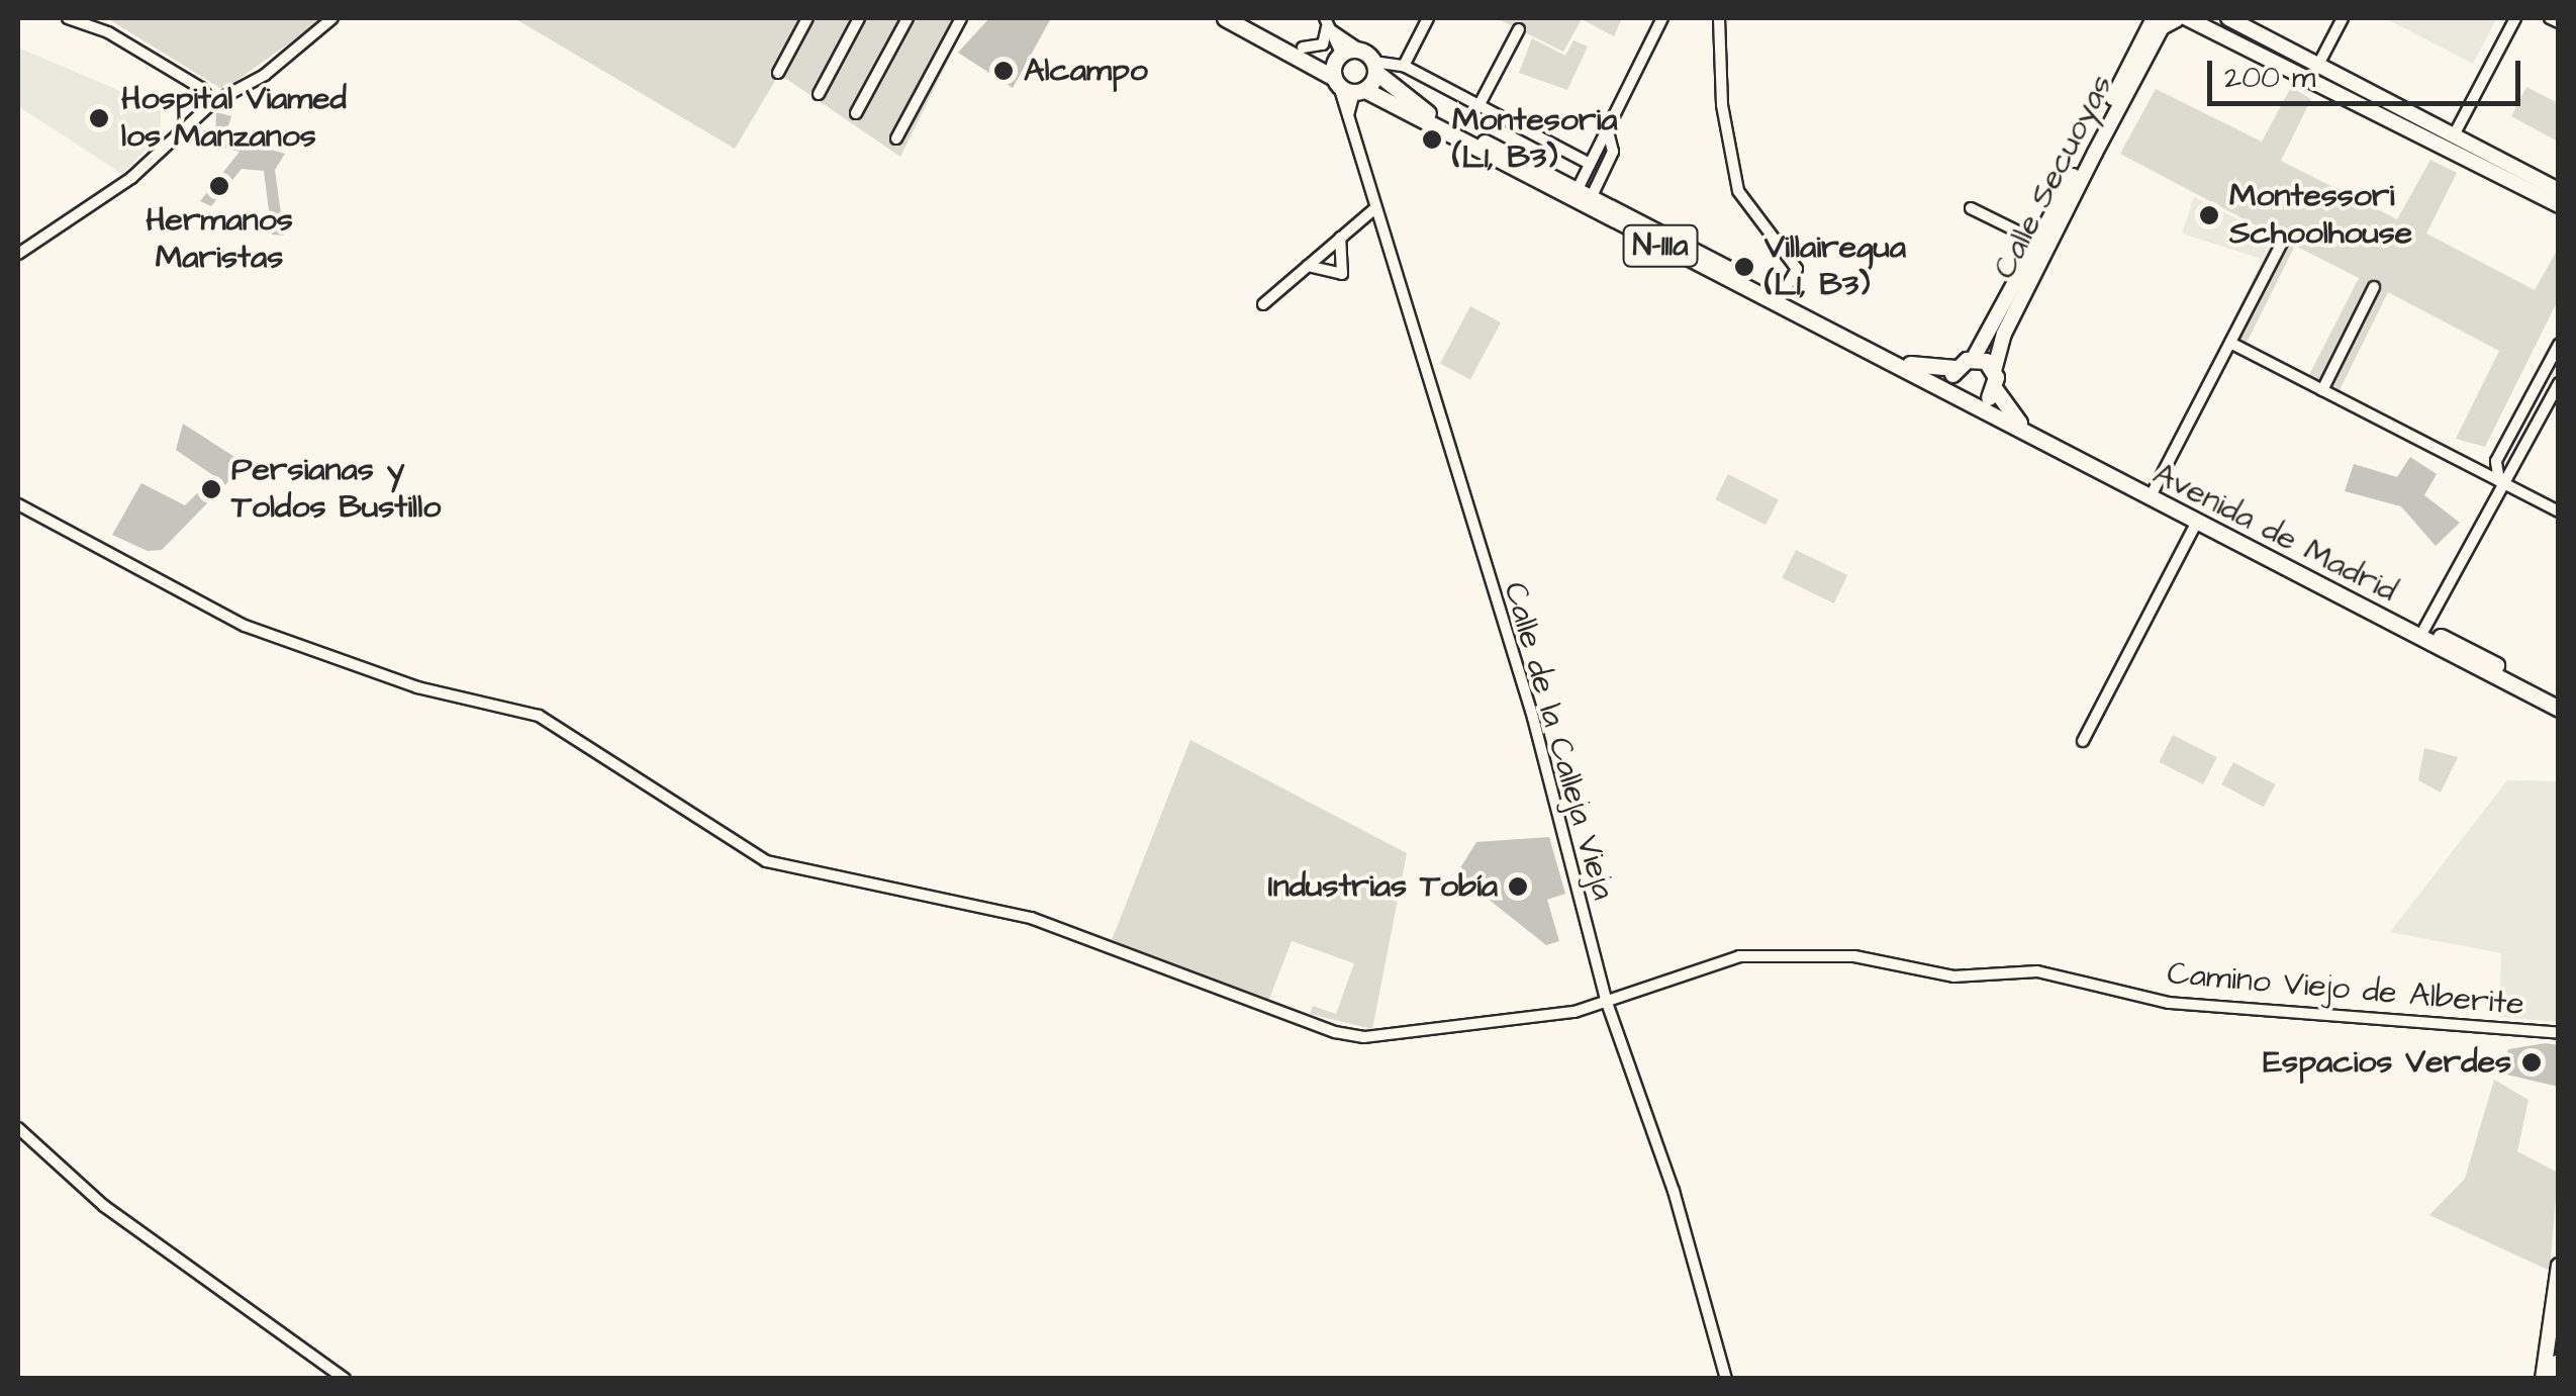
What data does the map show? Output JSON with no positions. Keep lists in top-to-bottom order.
{
  "streets": {
    "main road": ["Calle Secuoyas", "N-111a", "Avenida de Madrid"],
    "street": ["Calle de la Calleja Vieja", "Camino Viejo de Alberite"]
  },
  "crossings": [
    ["Avenida de Madrid", "Calle de la Calleja Vieja"],
    ["Calle de la Calleja Vieja", "Camino Viejo de Alberite"]
  ],
  "places": [
    "Alcampo",
    "Hospital Viamed los Manzanos",
    "Montesoria (L1, B3)",
    "Hermanos Maristas",
    "Montessori Schoolhouse",
    "Villairegua (L1, B3)",
    "Persianas y Toldos Bustillo",
    "Industrias Tobía",
    "Espacios Verdes"
  ],
  "scale_bar": "200 m"
}
